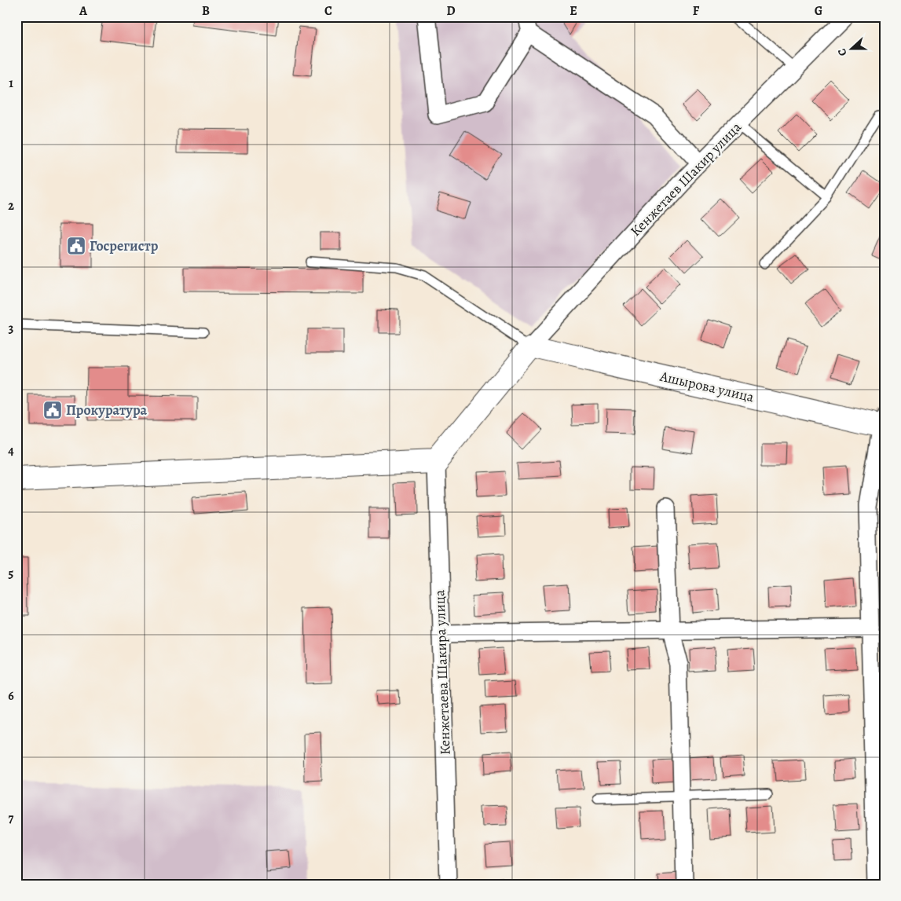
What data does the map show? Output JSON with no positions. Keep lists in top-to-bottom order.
{
  "streets": {
    "street": ["Кенжетаев Шакир улица", "Ашырова улица", "Кенжетаева Шакира улица"]
  },
  "crossings": [
    ["Кенжетаев Шакир улица", "Ашырова улица"]
  ],
  "places": {
    "public building": ["Госрегистр", "Прокуратура"]
  },
  "north": "left",
  "grid": {
    "columns": [
      "A",
      "B",
      "C",
      "D",
      "E",
      "F",
      "G"
    ],
    "rows": [
      "1",
      "2",
      "3",
      "4",
      "5",
      "6",
      "7"
    ]
  }
}
